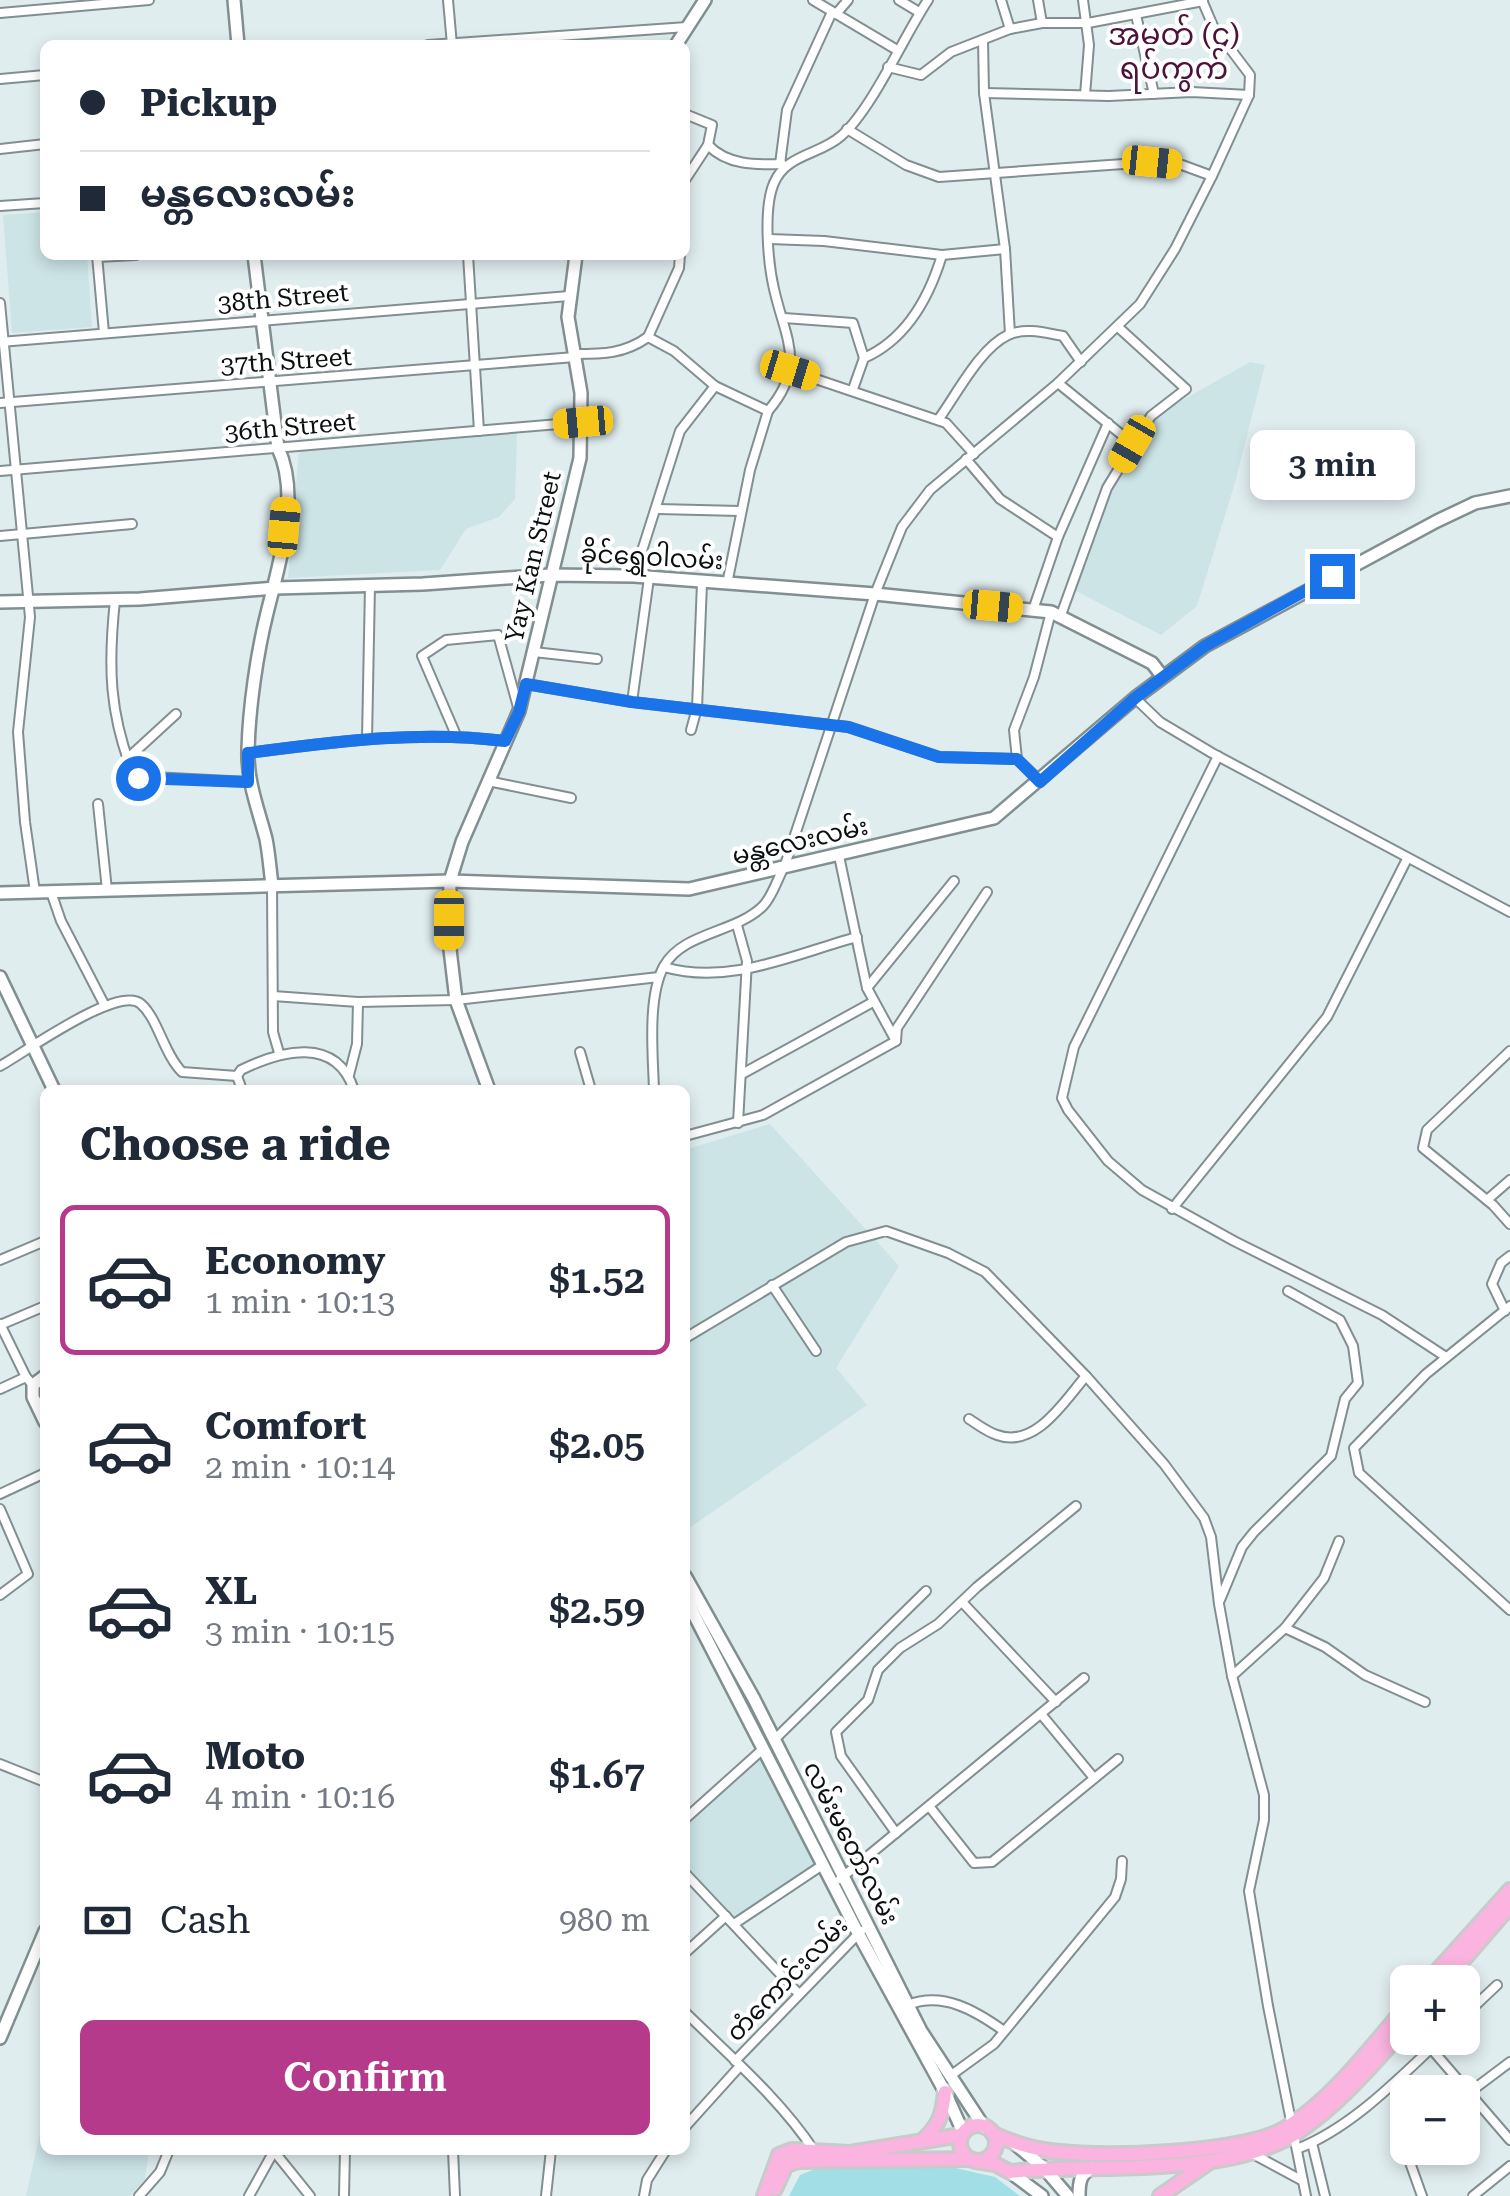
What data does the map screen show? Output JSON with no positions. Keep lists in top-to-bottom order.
{
  "streets": {
    "main road": [
      "Yay Kan Street",
      "ခိုင်ရွှေဝါလမ်း",
      "မန္တလေးလမ်း",
      "လမ်းမတော်လမ်း"
    ],
    "street": [
      "38th Street",
      "37th Street",
      "36th Street",
      "တံကောင်းလမ်း"
    ]
  },
  "crossings": [
    ["38th Street", "Yay Kan Street"],
    ["37th Street", "Yay Kan Street"],
    ["36th Street", "Yay Kan Street"],
    ["Yay Kan Street", "ခိုင်ရွှေဝါလမ်း"],
    ["Yay Kan Street", "မန္တလေးလမ်း"],
    ["ခိုင်ရွှေဝါလမ်း", "မန္တလေးလမ်း"],
    ["လမ်းမတော်လမ်း", "တံကောင်းလမ်း"]
  ],
  "districts": ["အမှတ် (၄) ရပ်ကွက်"],
  "page": {
    "banner": ["Pickup", "မန္တလေးလမ်း"],
    "bubble": "3 min",
    "heading": "Choose a ride",
    "list": [
      {
        "name": "Economy",
        "note": "1 min · 10:13",
        "value": "$1.52"
      },
      {
        "name": "Comfort",
        "note": "2 min · 10:14",
        "value": "$2.05"
      },
      {
        "name": "XL",
        "note": "3 min · 10:15",
        "value": "$2.59"
      },
      {
        "name": "Moto",
        "note": "4 min · 10:16",
        "value": "$1.67"
      }
    ],
    "pay": ["Cash", "980 m"],
    "map_buttons": ["+", "−"],
    "buttons": "Confirm"
  }
}
